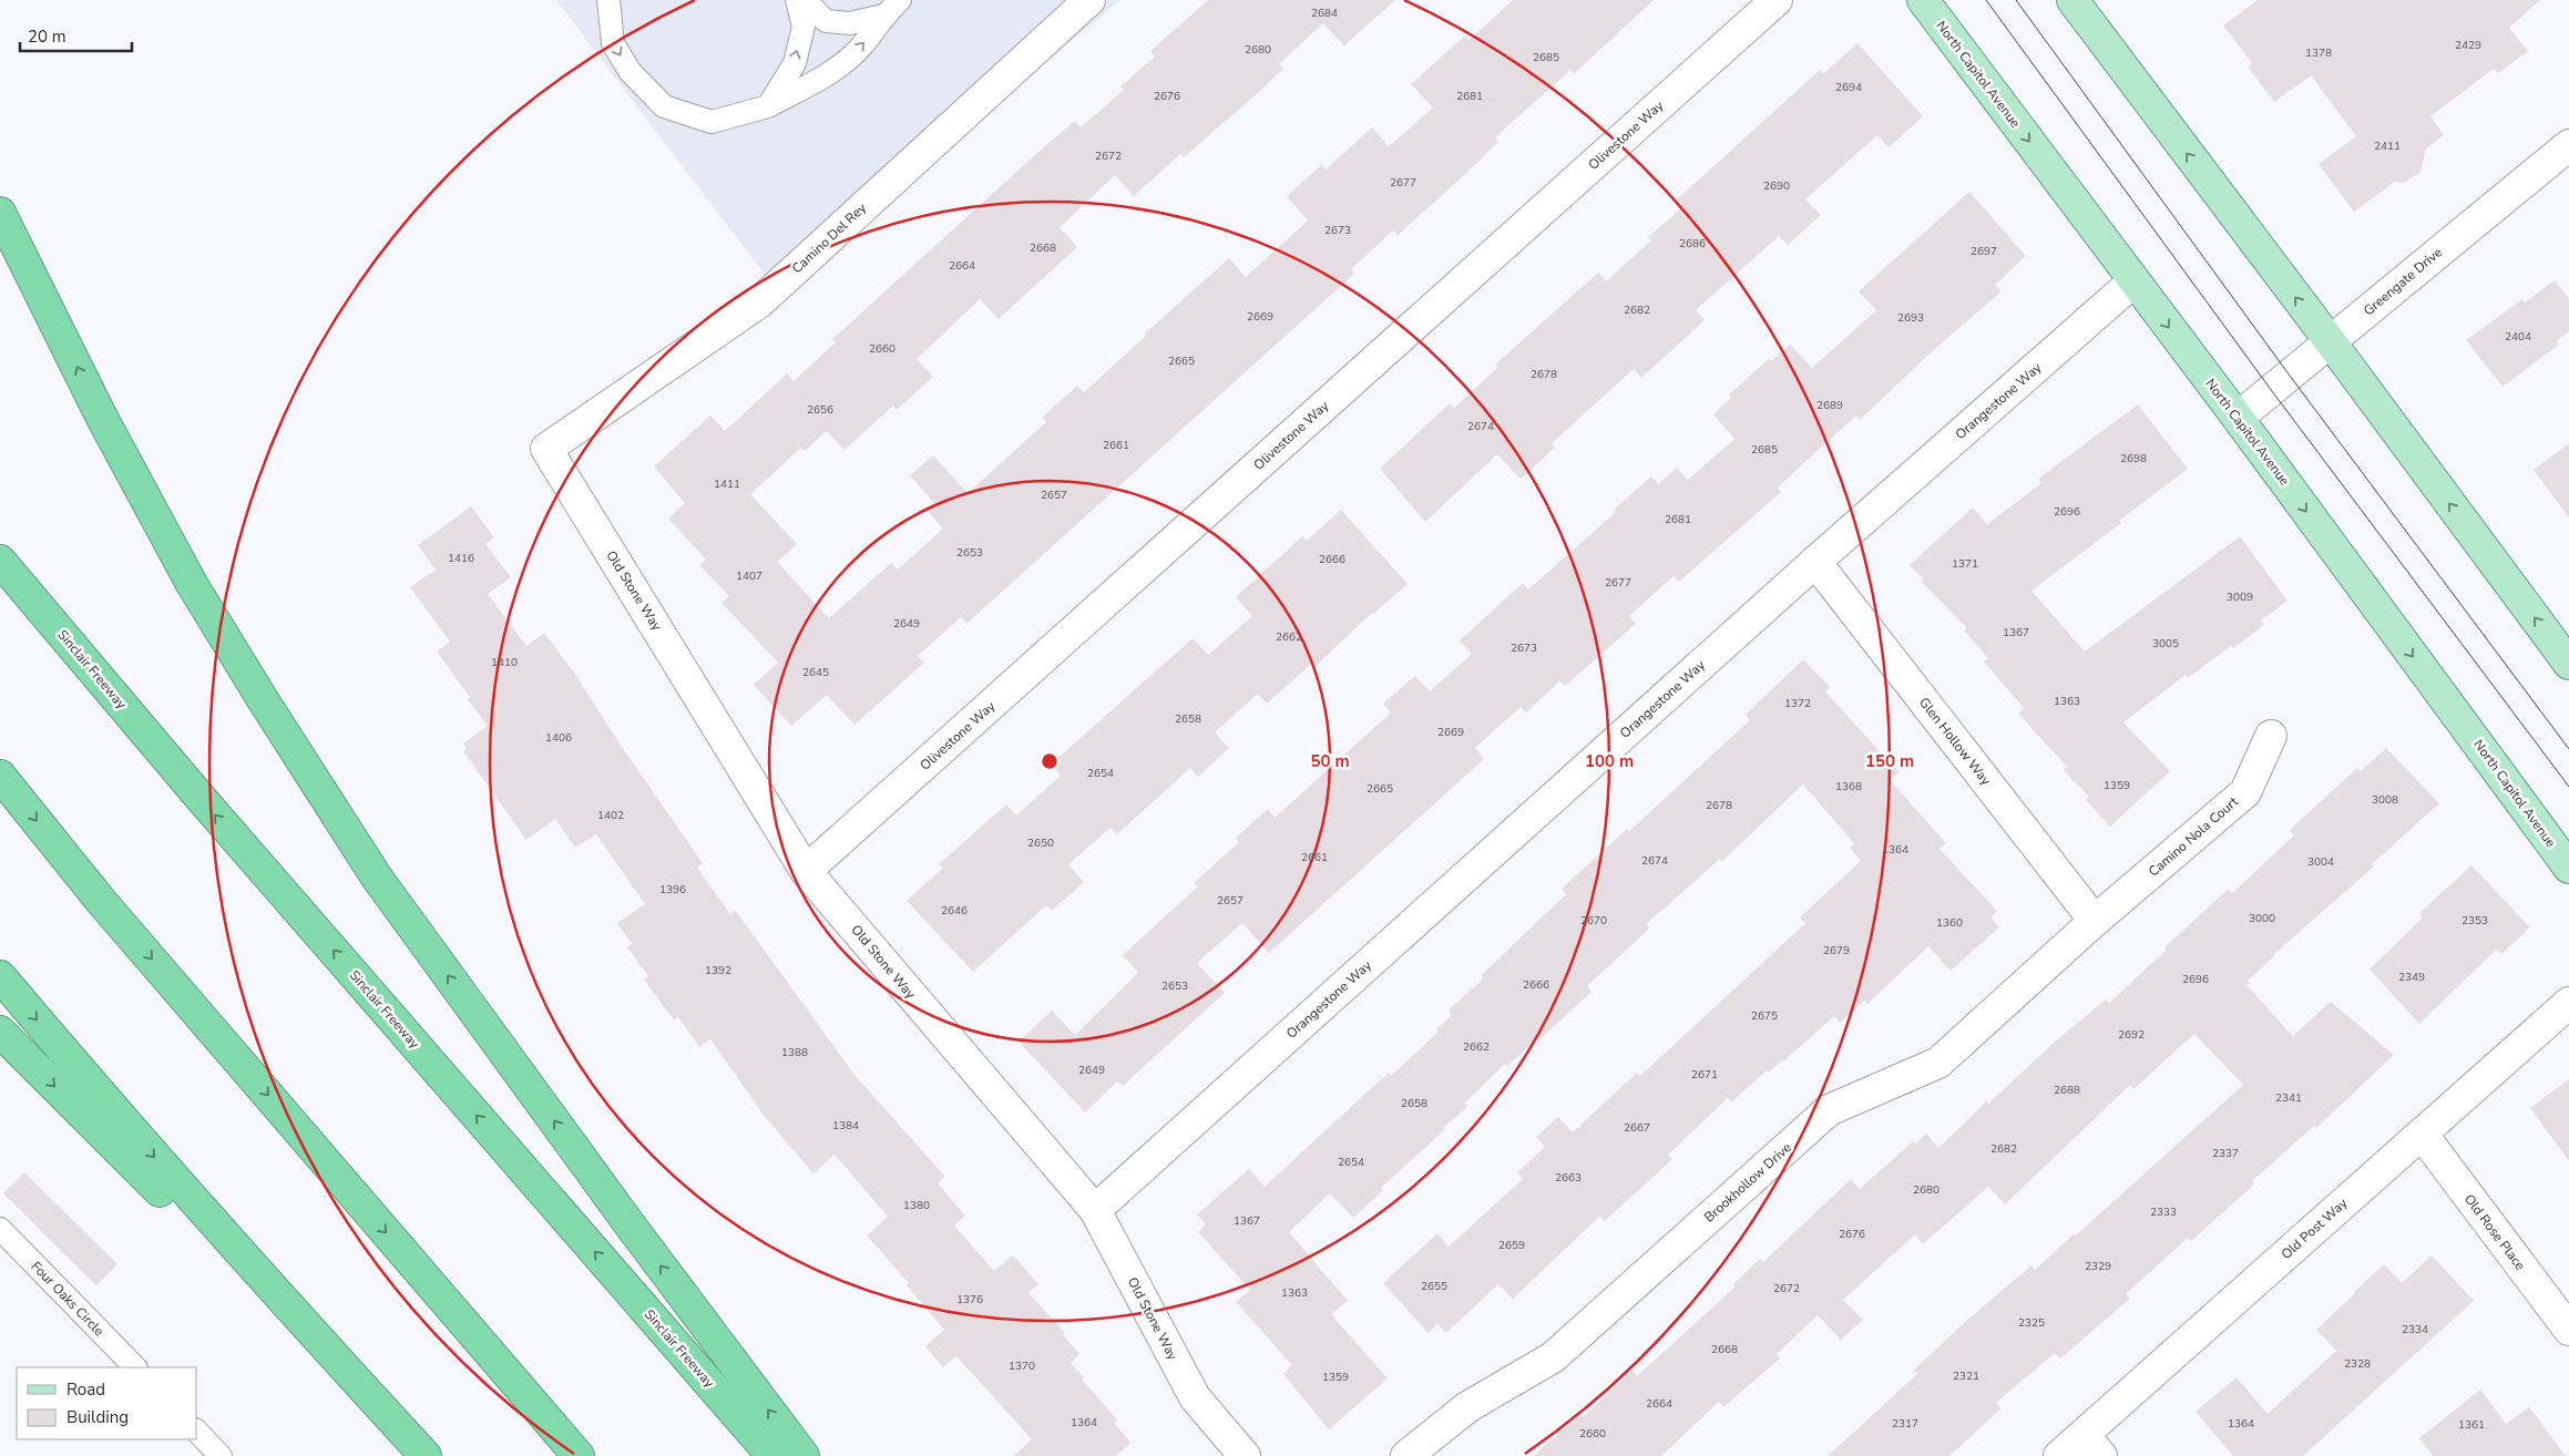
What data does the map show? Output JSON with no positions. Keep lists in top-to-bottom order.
{
  "streets": {
    "highway": ["Sinclair Freeway"],
    "main road": ["North Capitol Avenue"],
    "street": [
      "Olivestone Way",
      "Camino Del Rey",
      "Greengate Drive",
      "Orangestone Way",
      "Old Stone Way",
      "Glen Hollow Way",
      "Camino Nola Court",
      "Brookhollow Drive",
      "Old Post Way",
      "Old Rose Place"
    ],
    "lane": ["Four Oaks Circle"]
  },
  "crossings": [
    ["North Capitol Avenue", "Greengate Drive"],
    ["North Capitol Avenue", "Orangestone Way"],
    ["Olivestone Way", "Old Stone Way"],
    ["Camino Del Rey", "Old Stone Way"],
    ["Orangestone Way", "Old Stone Way"],
    ["Orangestone Way", "Glen Hollow Way"],
    ["Glen Hollow Way", "Camino Nola Court"],
    ["Glen Hollow Way", "Brookhollow Drive"],
    ["Camino Nola Court", "Brookhollow Drive"],
    ["Old Post Way", "Old Rose Place"]
  ],
  "house_numbers": [
    "2684",
    "2429",
    "2680",
    "1378",
    "2685",
    "2694",
    "2676",
    "2681",
    "2411",
    "2672",
    "2677",
    "2690",
    "2673",
    "2686",
    "2668",
    "2697",
    "2664",
    "2682",
    "2669",
    "2693",
    "2404",
    "2660",
    "2665",
    "2678",
    "2689",
    "2656",
    "2674",
    "2661",
    "2685",
    "2698",
    "1411",
    "2657",
    "2696",
    "2681",
    "2653",
    "1416",
    "2666",
    "1371",
    "1407",
    "2677",
    "3009",
    "2649",
    "1367",
    "2662",
    "3005",
    "2673",
    "1410",
    "2645",
    "1363",
    "1372",
    "2658",
    "2669",
    "1406",
    "2654",
    "1359",
    "1368",
    "2665",
    "3008",
    "2678",
    "1402",
    "2650",
    "1364",
    "2661",
    "2674",
    "3004",
    "1396",
    "2657",
    "2646",
    "3000",
    "2670",
    "2353",
    "1360",
    "2679",
    "1392",
    "2349",
    "2696",
    "2666",
    "2653",
    "2675",
    "2692",
    "2662",
    "1388",
    "2649",
    "2671",
    "2688",
    "2341",
    "2658",
    "1384",
    "2667",
    "2682",
    "2337",
    "2654",
    "2663",
    "2680",
    "1380",
    "2333",
    "1367",
    "2676",
    "2659",
    "2329",
    "2655",
    "2672",
    "1363",
    "1376",
    "2325",
    "2334",
    "2668",
    "2328",
    "1370",
    "2321",
    "1359",
    "2664",
    "1364",
    "2317",
    "1364",
    "1361",
    "2660"
  ],
  "legend": ["Road", "Building"],
  "scale_bar": "20 m",
  "rings": ["50 m", "100 m", "150 m"]
}
